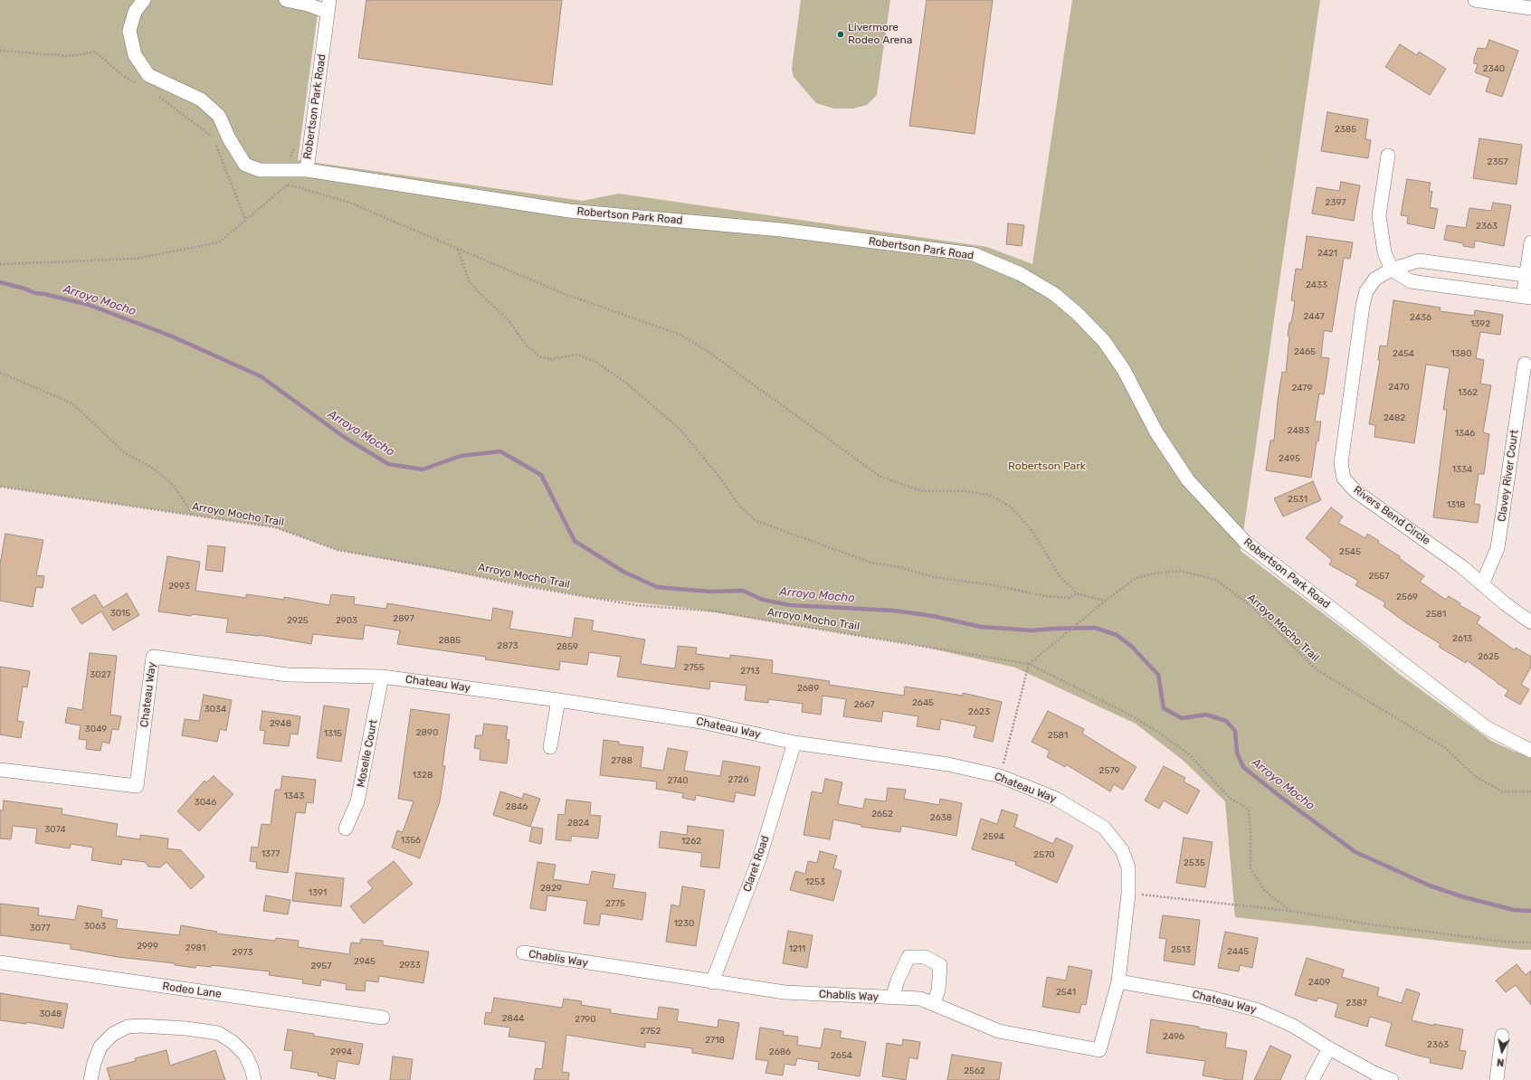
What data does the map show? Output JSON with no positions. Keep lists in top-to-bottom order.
{
  "streets": {
    "street": [
      "Robertson Park Road",
      "Clavey River Court",
      "Rivers Bend Circle",
      "Chateau Way",
      "Moselle Court",
      "Claret Road",
      "Chablis Way",
      "Rodeo Lane"
    ],
    "path": ["Arroyo Mocho Trail"]
  },
  "crossings": [
    ["Clavey River Court", "Rivers Bend Circle"],
    ["Chateau Way", "Moselle Court"],
    ["Chateau Way", "Claret Road"],
    ["Chateau Way", "Chablis Way"],
    ["Claret Road", "Chablis Way"]
  ],
  "water": ["Arroyo Mocho"],
  "parks": ["Robertson Park"],
  "places": ["Livermore Rodeo Arena"],
  "house_numbers": [
    "2340",
    "2385",
    "2357",
    "2397",
    "2363",
    "2421",
    "2433",
    "2447",
    "2436",
    "1392",
    "2465",
    "2454",
    "1380",
    "2470",
    "2479",
    "1362",
    "2482",
    "2483",
    "1346",
    "2495",
    "1334",
    "2531",
    "1318",
    "2545",
    "2557",
    "2993",
    "2569",
    "3015",
    "2581",
    "2897",
    "2925",
    "2903",
    "2613",
    "2885",
    "2873",
    "2859",
    "2625",
    "2755",
    "2713",
    "3027",
    "2689",
    "2645",
    "2667",
    "3034",
    "2623",
    "2948",
    "3049",
    "2890",
    "1315",
    "2581",
    "2788",
    "2579",
    "1328",
    "2726",
    "2740",
    "1343",
    "3046",
    "2846",
    "2652",
    "2638",
    "2824",
    "3074",
    "2594",
    "1356",
    "1262",
    "1377",
    "2570",
    "2535",
    "1253",
    "2829",
    "1391",
    "2775",
    "1230",
    "3063",
    "3077",
    "2999",
    "2981",
    "1211",
    "2513",
    "2445",
    "2973",
    "2945",
    "2933",
    "2957",
    "2409",
    "2541",
    "2387",
    "3048",
    "2844",
    "2790",
    "2752",
    "2496",
    "2718",
    "2363",
    "2994",
    "2686",
    "2654",
    "2562"
  ],
  "north": "bottom"
}
